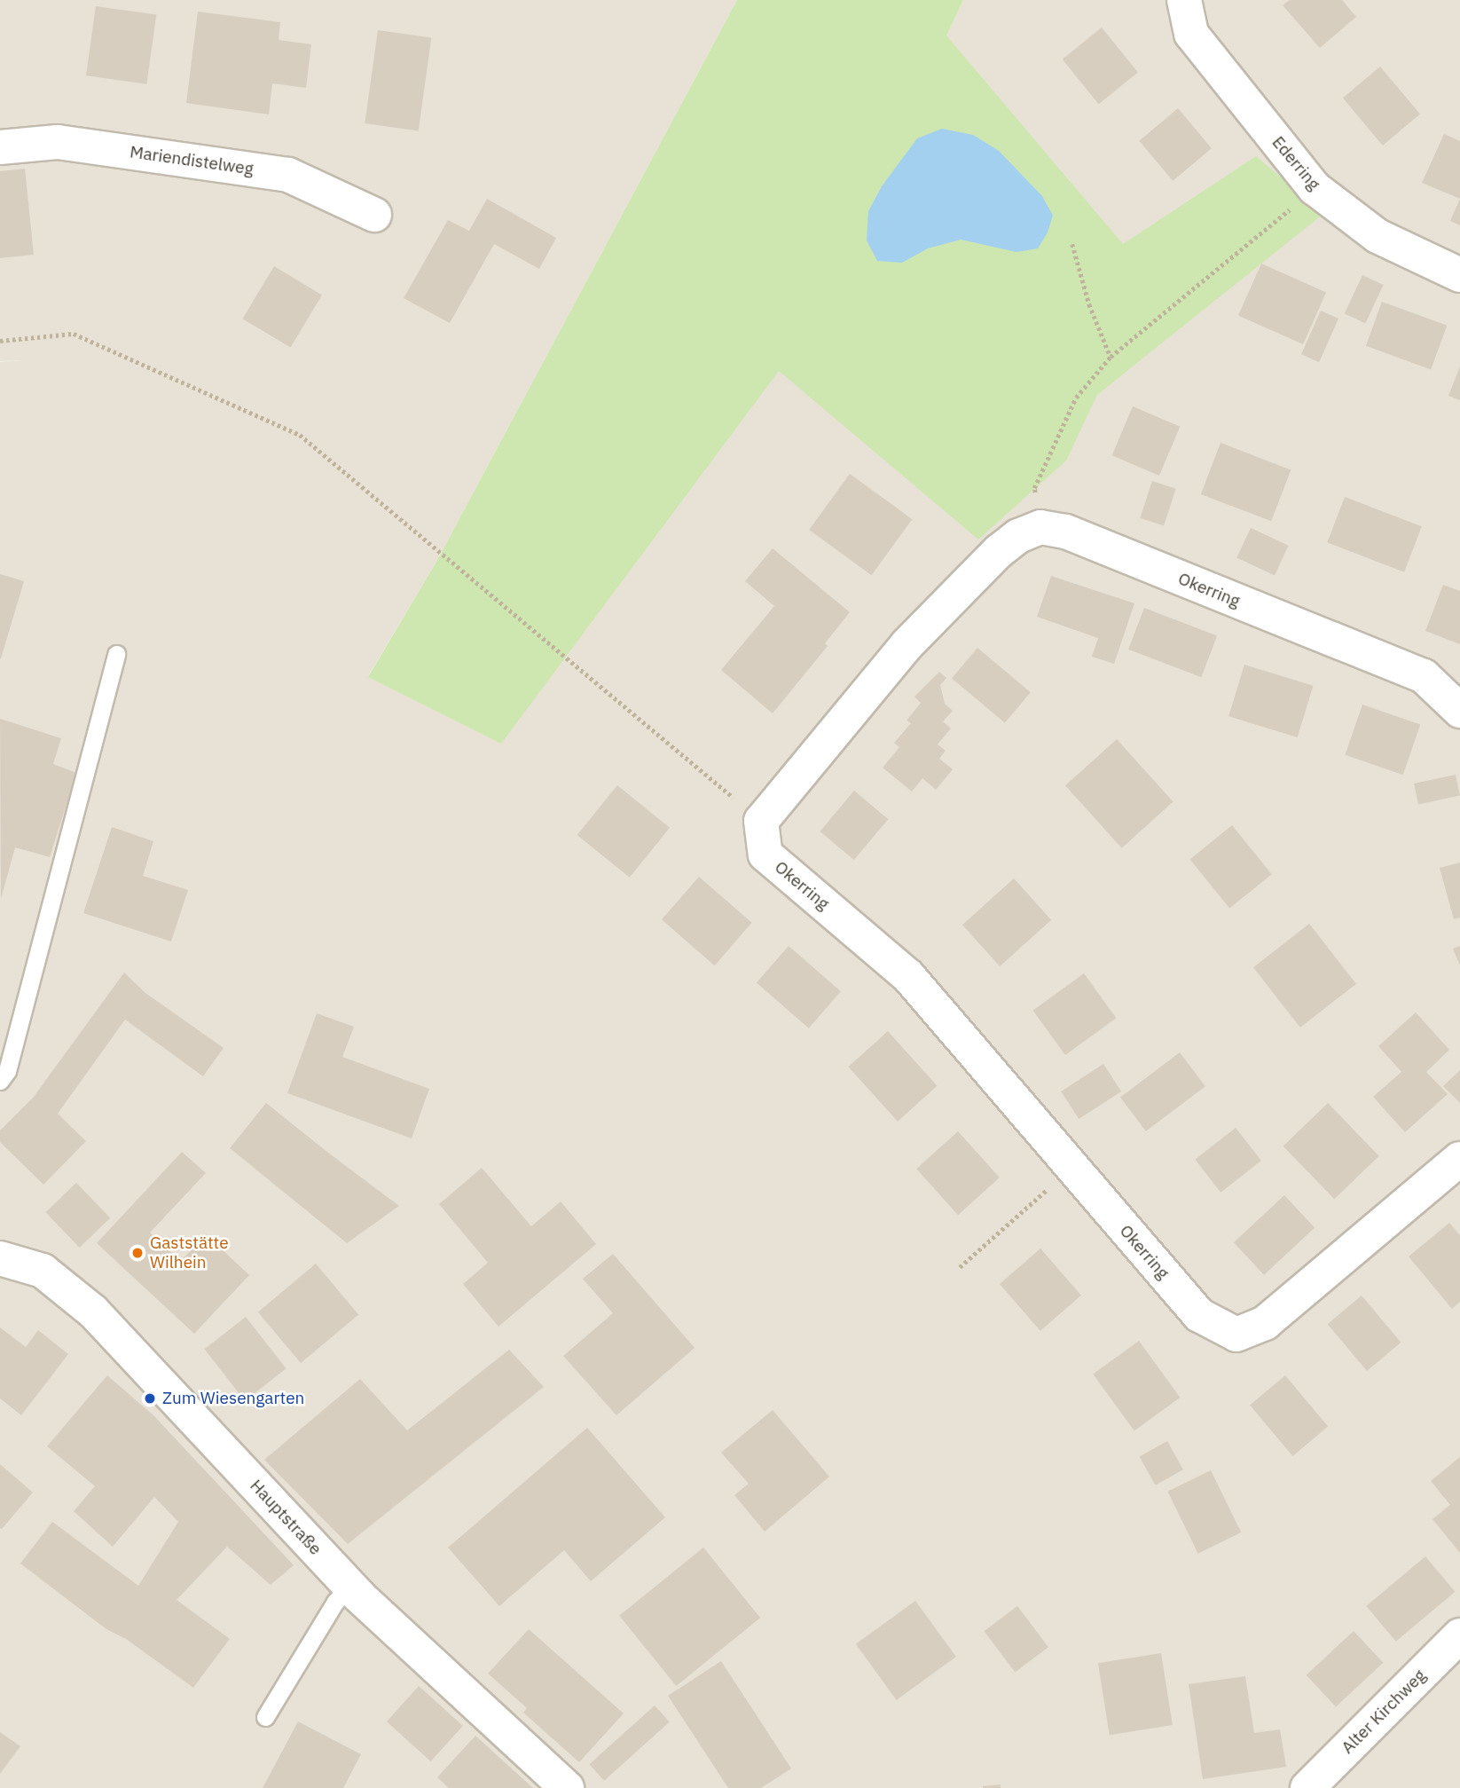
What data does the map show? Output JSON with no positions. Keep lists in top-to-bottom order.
{
  "streets": {
    "street": [
      "Mariendistelweg",
      "Ederring",
      "Okerring",
      "Hauptstraße",
      "Alter Kirchweg"
    ]
  },
  "places": ["Gaststätte Wilhein", "Zum Wiesengarten"]
}
